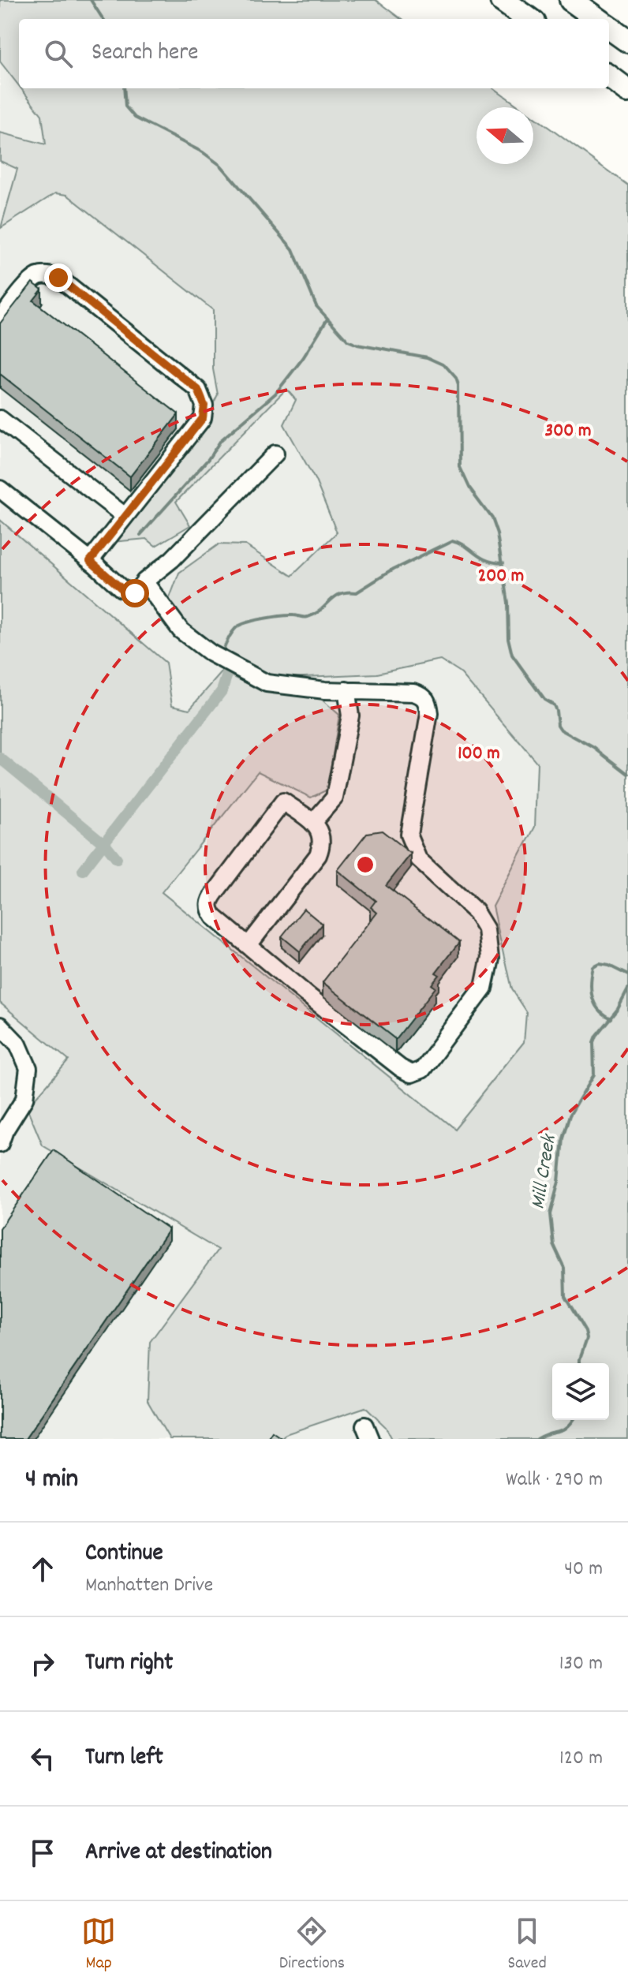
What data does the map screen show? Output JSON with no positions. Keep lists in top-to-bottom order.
{
  "water": ["Mill Creek"],
  "north": "left",
  "page": {
    "search": "Search here",
    "heading": ["4 min", "Walk · 290 m"],
    "list": [
      ["Continue", "Manhatten Drive", "40 m"],
      ["Turn right", "130 m"],
      ["Turn left", "120 m"],
      "Arrive at destination"
    ],
    "nav": ["Map", "Directions", "Saved"]
  },
  "rings": ["300 m", "200 m", "100 m"]
}
